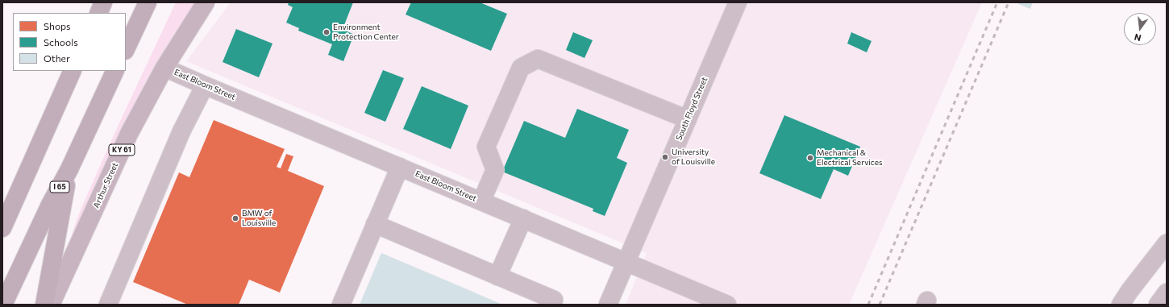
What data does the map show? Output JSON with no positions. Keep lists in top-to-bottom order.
{
  "streets": {
    "highway": ["I 65"],
    "main road": ["KY 61", "Arthur Street"],
    "street": ["East Bloom Street", "South Floyd Street"]
  },
  "crossings": [
    ["East Bloom Street", "South Floyd Street"],
    ["East Bloom Street", "Arthur Street"]
  ],
  "places": [
    "Environment Protection Center",
    "University of Louisville",
    "Mechanical & Electrical Services",
    "BMW of Louisville"
  ],
  "legend": ["Shops", "Schools", "Other"],
  "north": "bottom"
}
